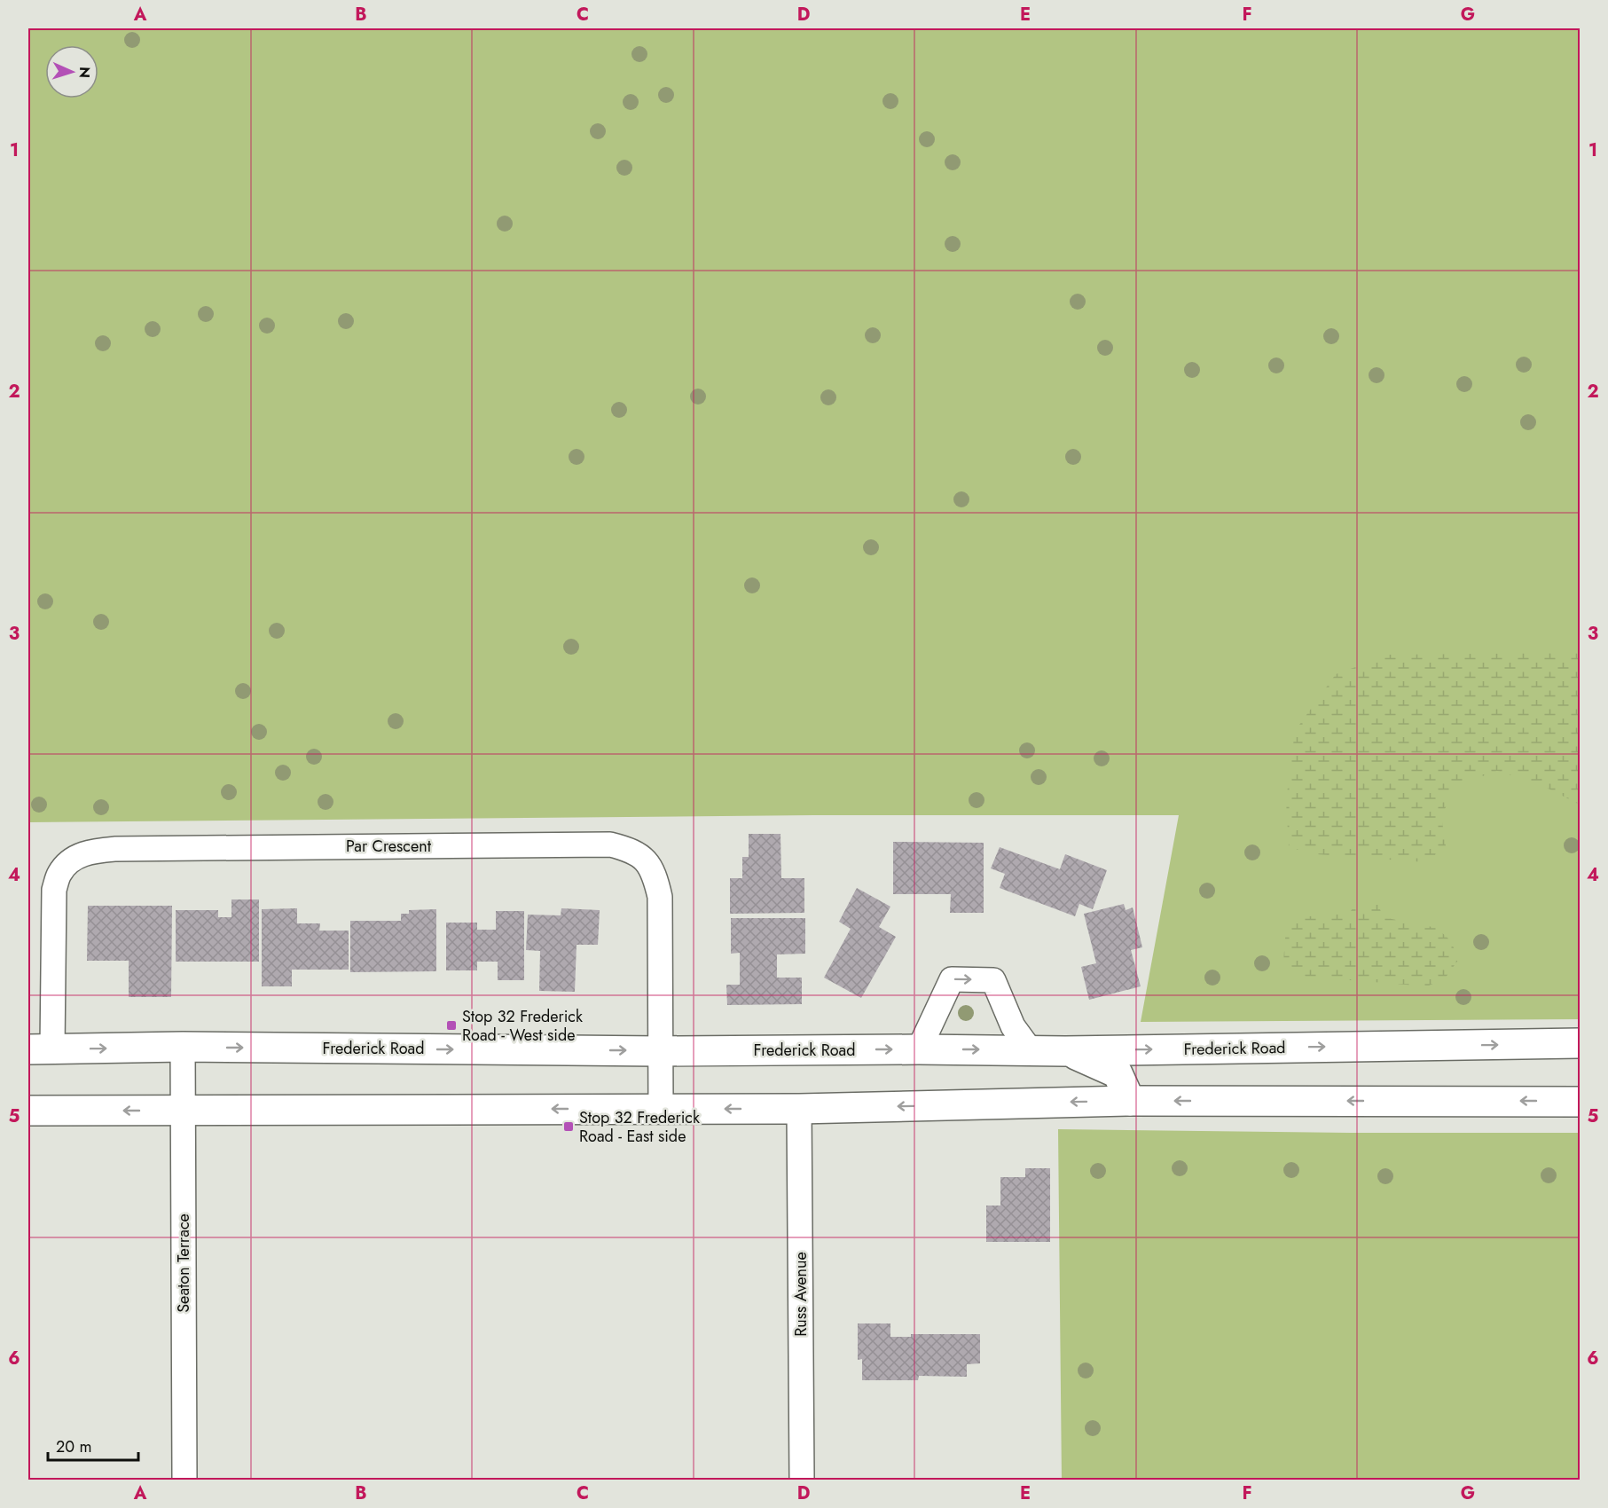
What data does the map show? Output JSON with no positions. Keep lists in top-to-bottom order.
{
  "streets": {
    "main road": ["Frederick Road"],
    "street": ["Par Crescent", "Seaton Terrace", "Russ Avenue"]
  },
  "crossings": [
    ["Par Crescent", "Frederick Road"],
    ["Frederick Road", "Seaton Terrace"]
  ],
  "places": {
    "transit": ["Stop 32 Frederick Road - West side", "Stop 32 Frederick Road - East side"]
  },
  "scale_bar": "20 m",
  "north": "right",
  "grid": {
    "columns": [
      "A",
      "B",
      "C",
      "D",
      "E",
      "F",
      "G"
    ],
    "rows": [
      "1",
      "2",
      "3",
      "4",
      "5",
      "6"
    ]
  }
}
